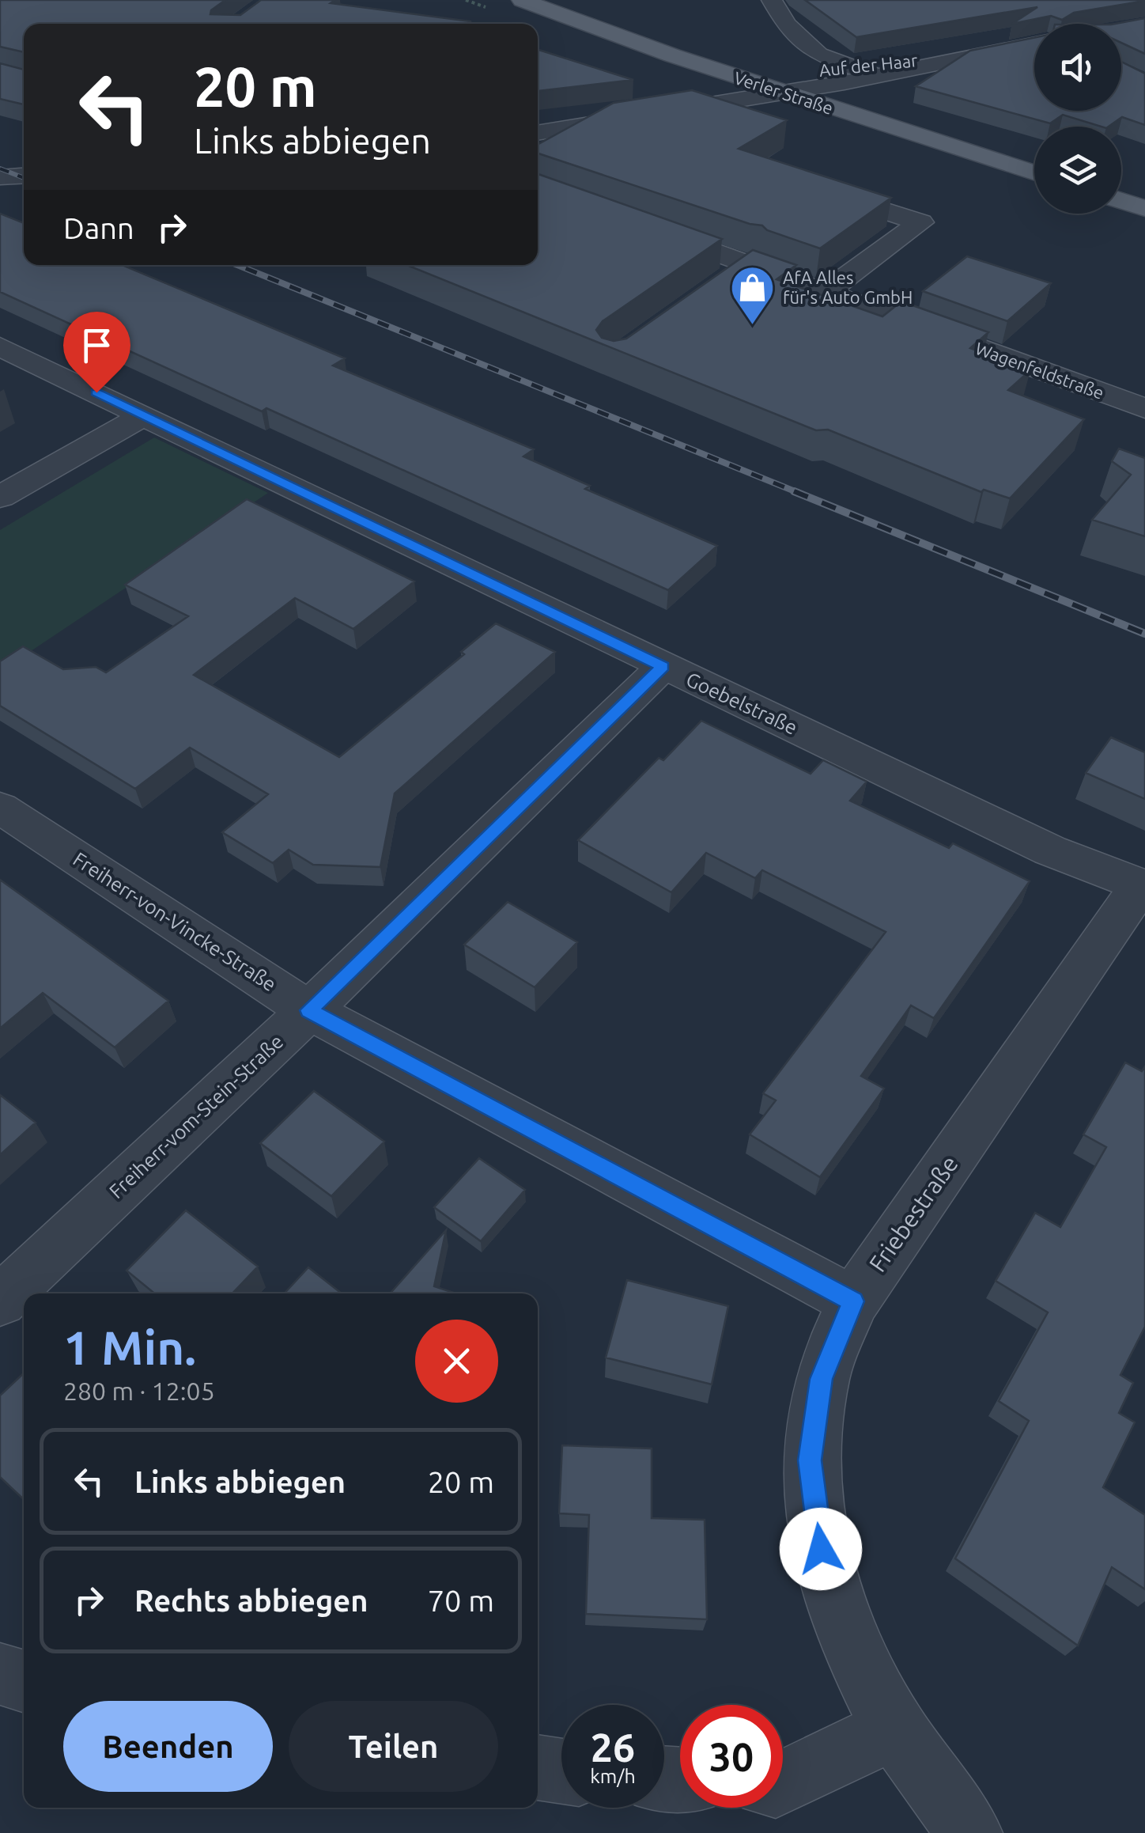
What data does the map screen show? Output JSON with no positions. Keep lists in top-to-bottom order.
{
  "streets": {
    "main road": ["Verler Straße"],
    "street": [
      "Auf der Haar",
      "Wagenfeldstraße",
      "Goebelstraße",
      "Freiherr-von-Vincke-Straße",
      "Freiherr-vom-Stein-Straße",
      "Friebestraße"
    ]
  },
  "crossings": [
    ["Auf der Haar", "Verler Straße"],
    ["Goebelstraße", "Freiherr-vom-Stein-Straße"],
    ["Goebelstraße", "Friebestraße"],
    ["Freiherr-von-Vincke-Straße", "Freiherr-vom-Stein-Straße"],
    ["Freiherr-von-Vincke-Straße", "Friebestraße"]
  ],
  "places": {
    "shop": ["AfA Alles für's Auto GmbH"]
  },
  "page": {
    "turn": ["20 m", "Links abbiegen"],
    "then": "Dann",
    "heading": ["1 Min.", "280 m · 12:05"],
    "list": [
      {
        "name": "Links abbiegen",
        "value": "20 m"
      },
      {
        "name": "Rechts abbiegen",
        "value": "70 m"
      }
    ],
    "buttons": ["Beenden", "Teilen"],
    "speed": "26 km/h",
    "limit": "30"
  }
}
